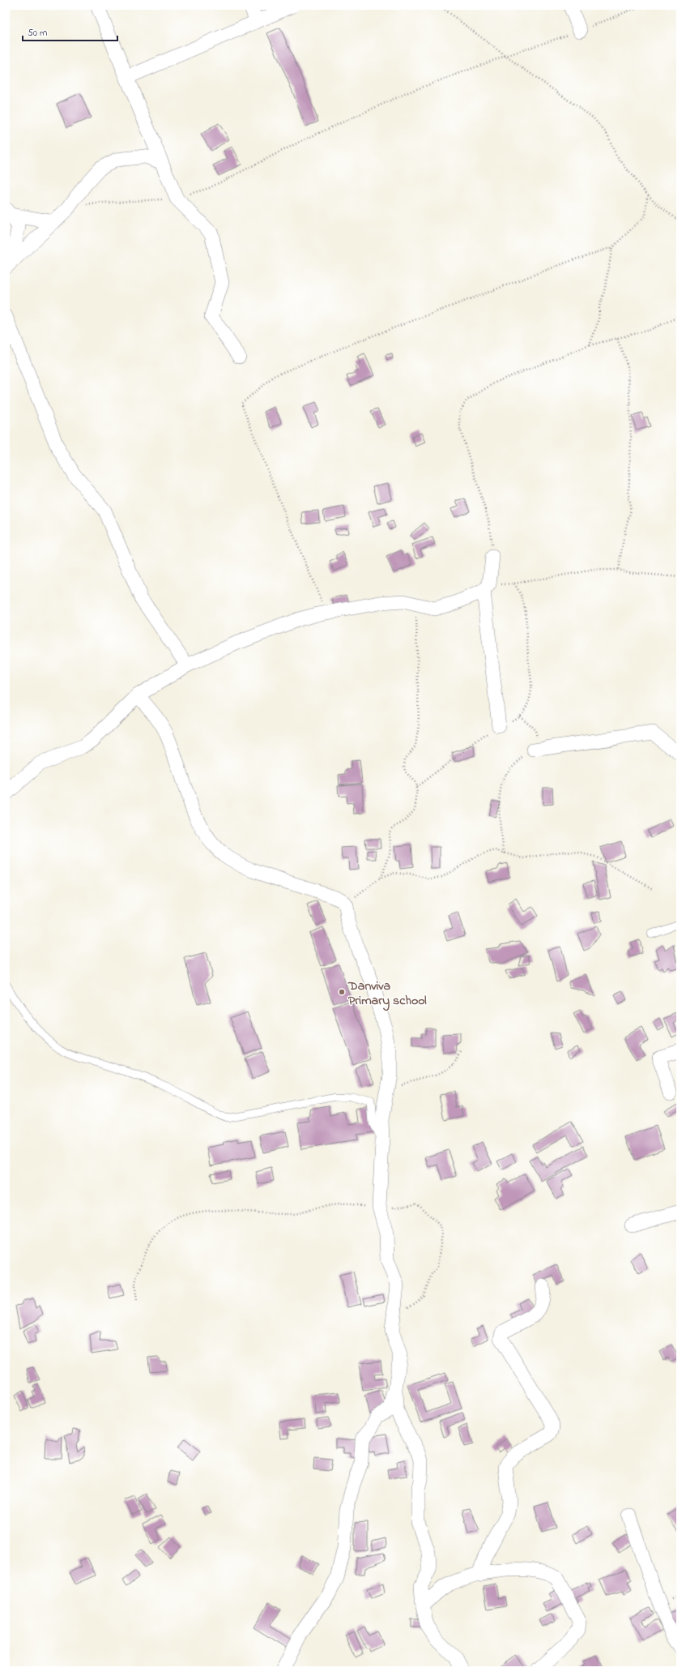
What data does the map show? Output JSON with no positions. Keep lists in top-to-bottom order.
{
  "places": ["Danviva Primary school"],
  "scale_bar": "50 m"
}
